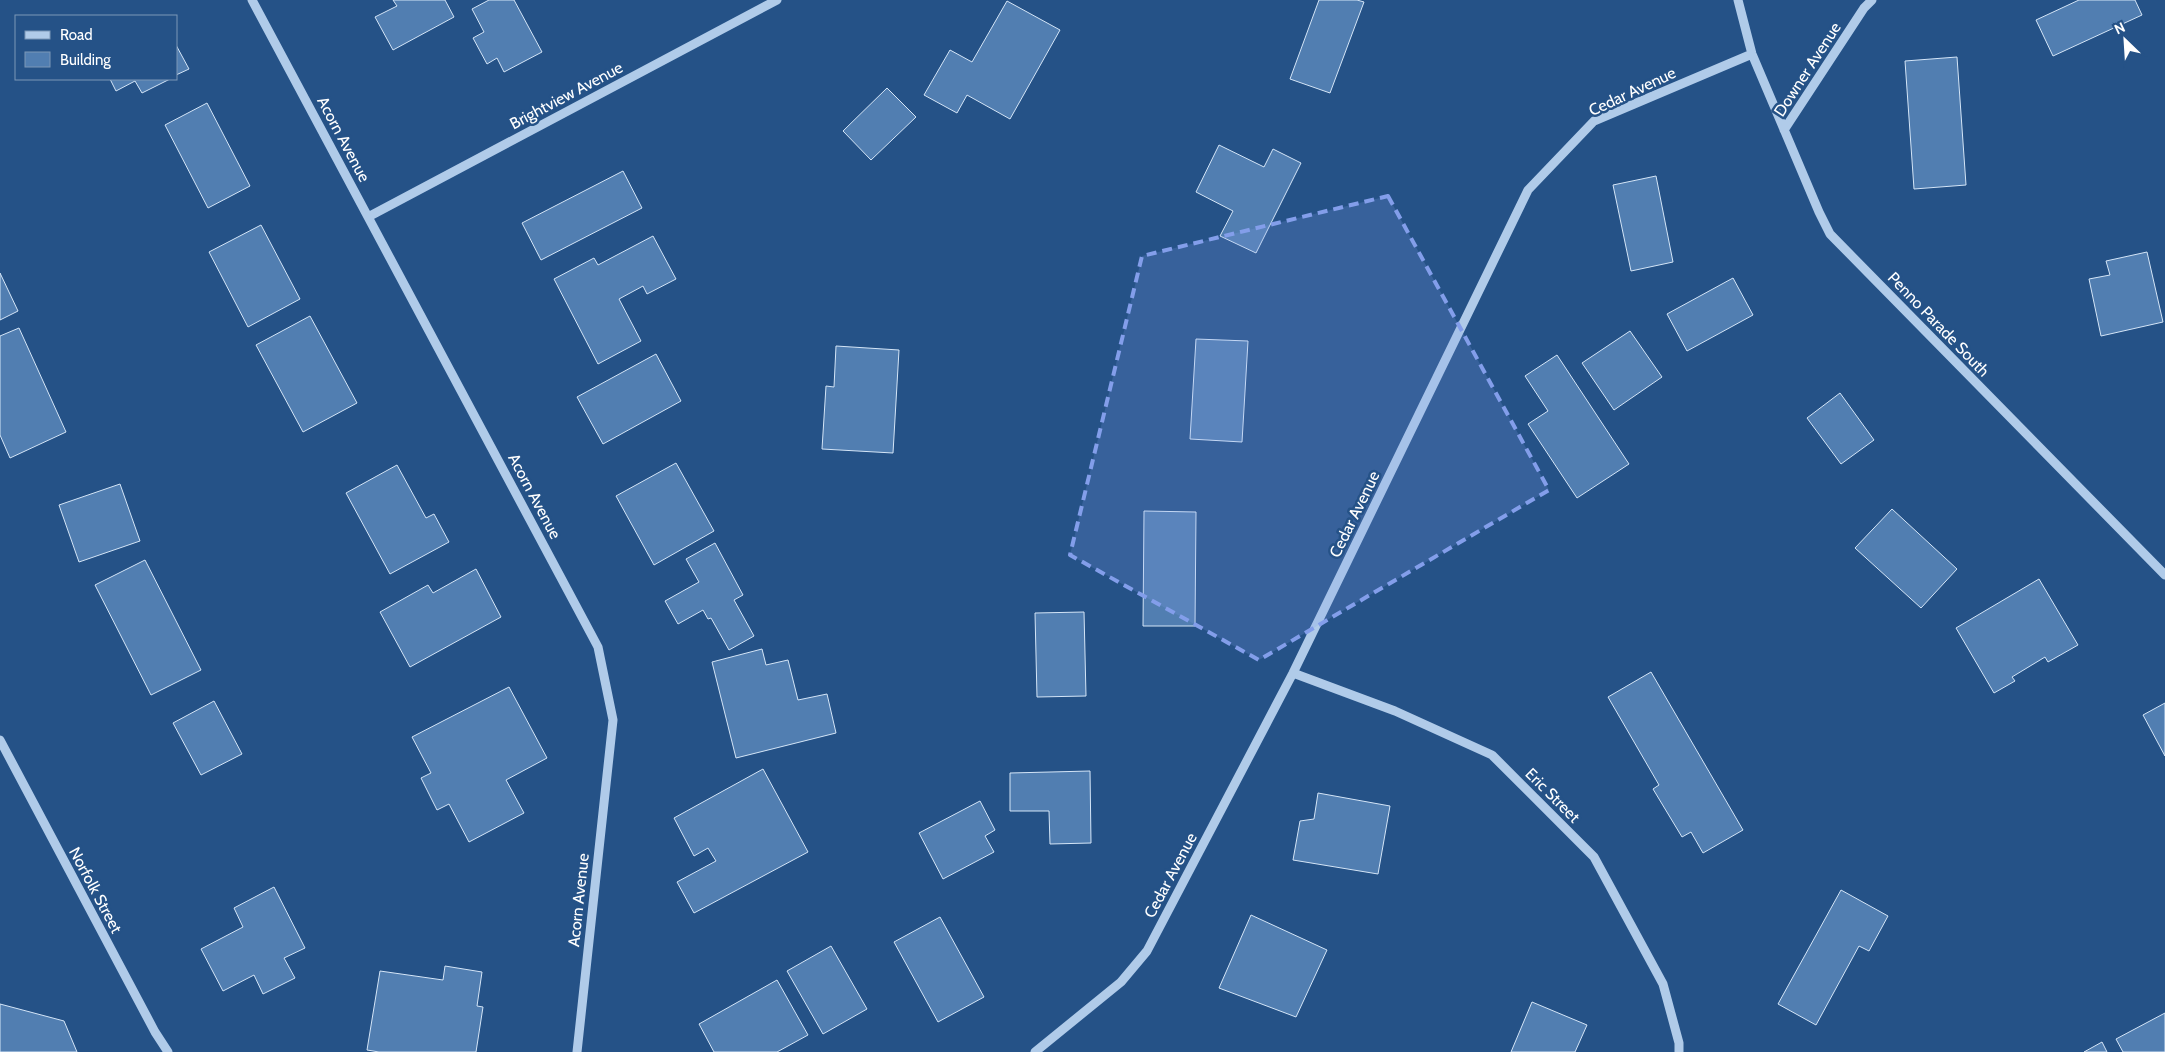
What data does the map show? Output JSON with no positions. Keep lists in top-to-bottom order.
{
  "streets": {
    "street": [
      "Downer Avenue",
      "Cedar Avenue",
      "Brightview Avenue",
      "Acorn Avenue",
      "Penno Parade South",
      "Eric Street",
      "Norfolk Street"
    ]
  },
  "crossings": [
    ["Downer Avenue", "Penno Parade South"],
    ["Cedar Avenue", "Penno Parade South"],
    ["Cedar Avenue", "Eric Street"],
    ["Brightview Avenue", "Acorn Avenue"]
  ],
  "legend": ["Road", "Building"],
  "north": "top left"
}
